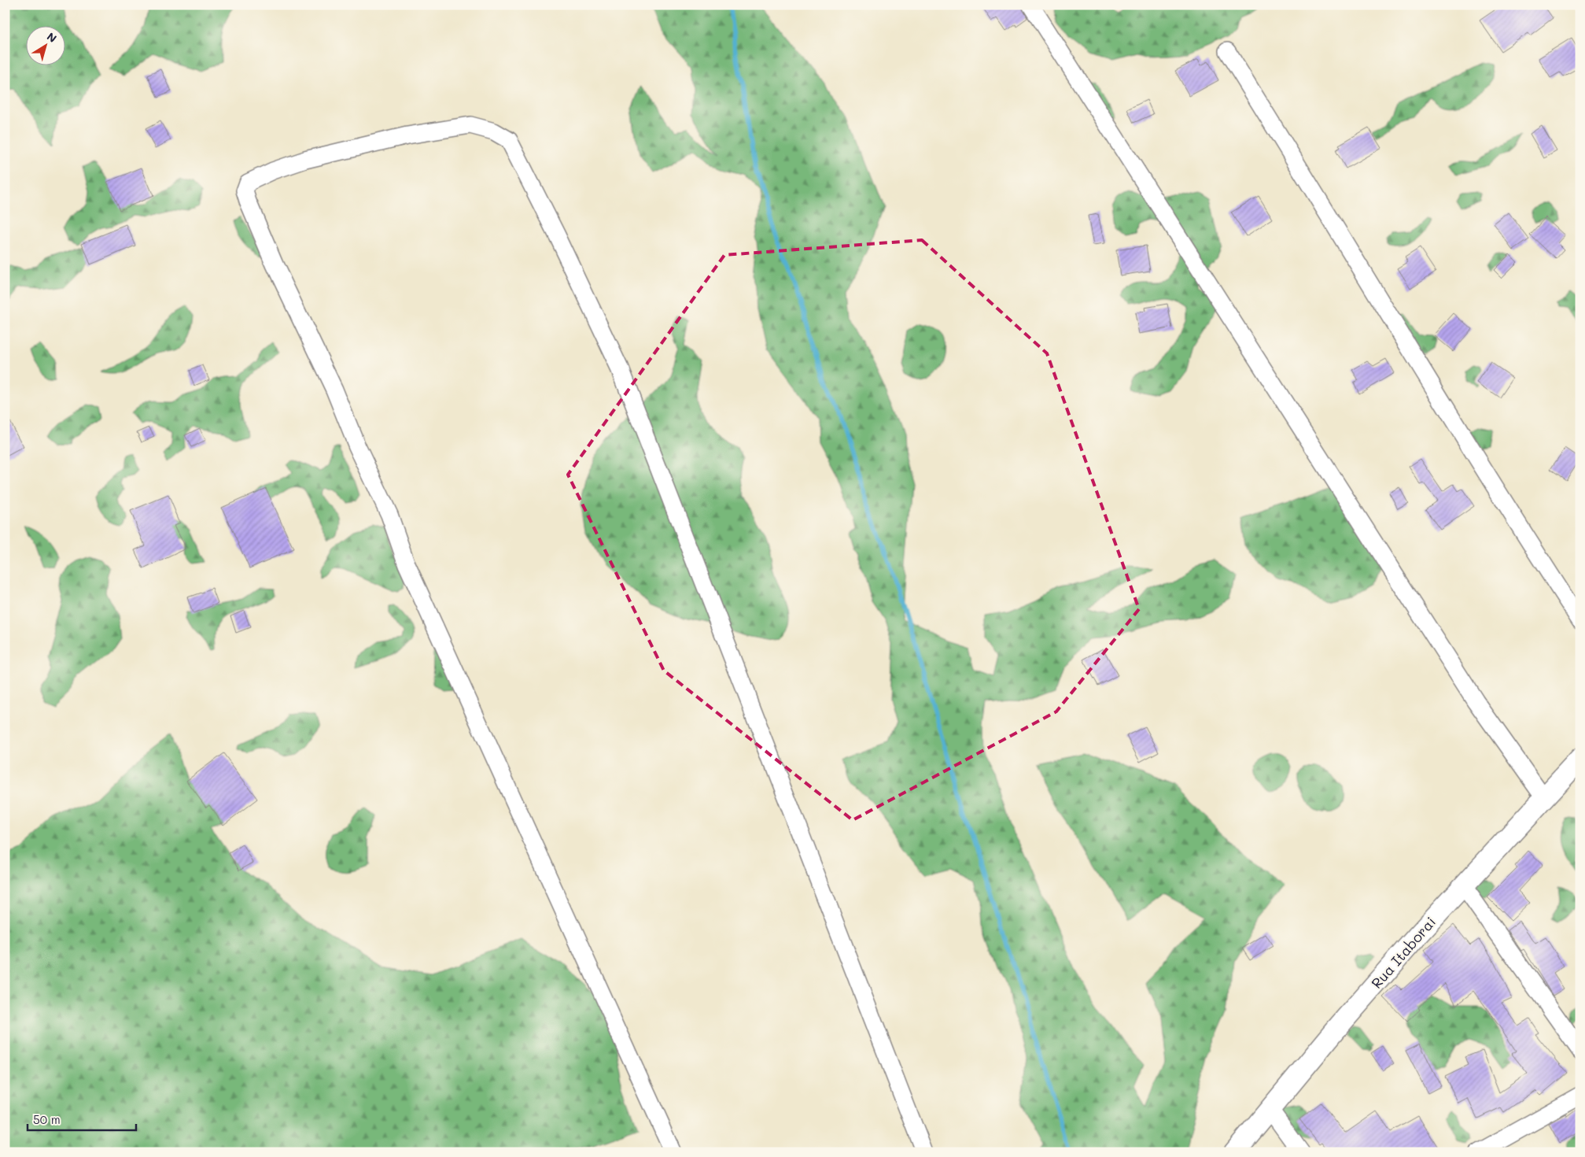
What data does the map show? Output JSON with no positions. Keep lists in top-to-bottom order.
{
  "streets": {
    "street": ["Rua Itaborai"]
  },
  "scale_bar": "50 m",
  "north": "top right"
}
